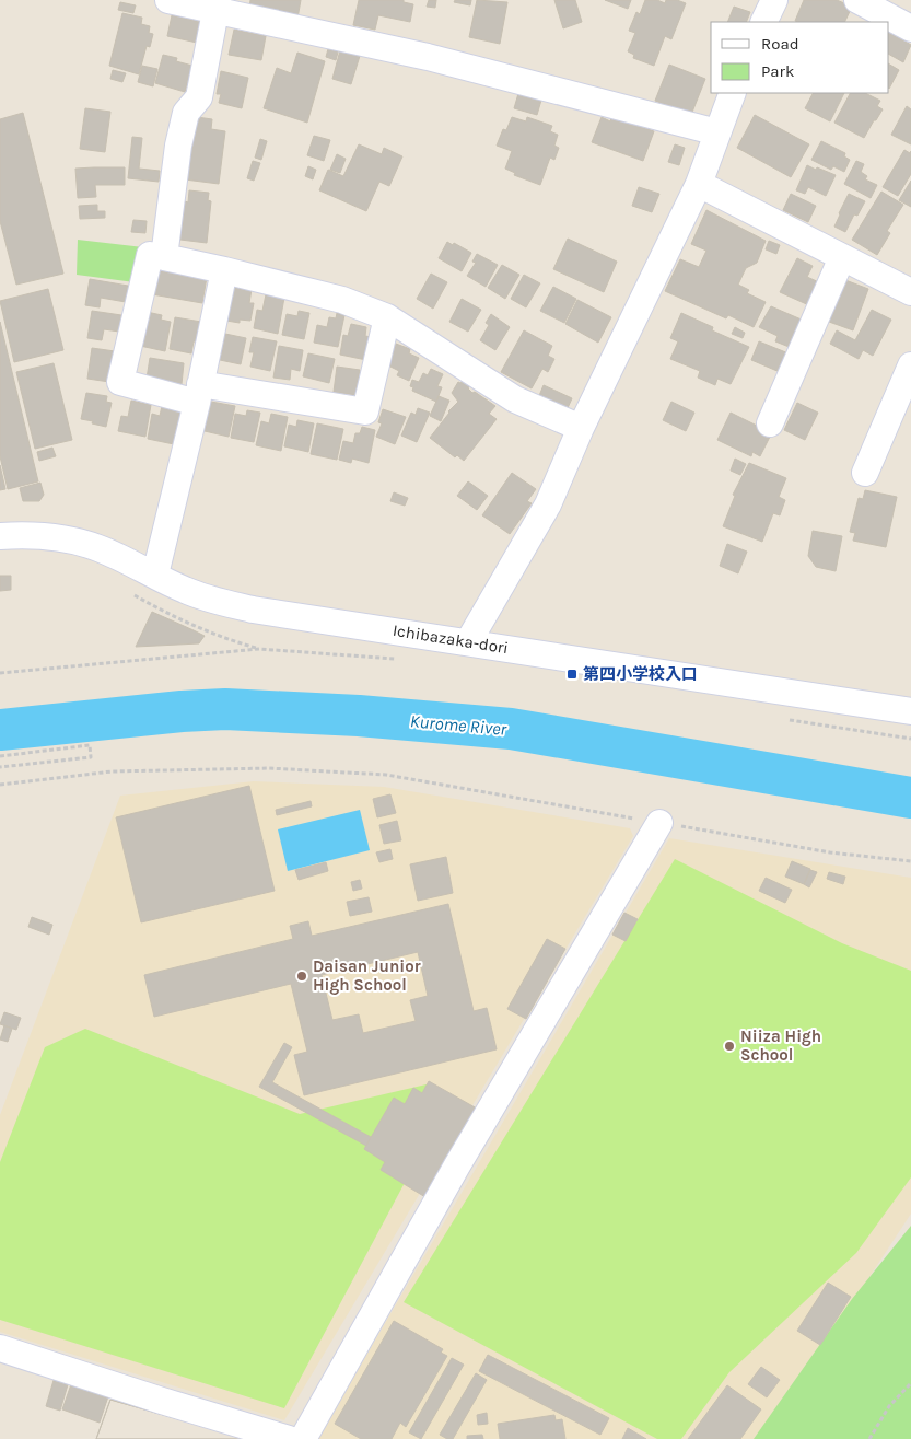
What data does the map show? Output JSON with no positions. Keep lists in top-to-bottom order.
{
  "streets": {
    "street": ["Ichibazaka-dori"]
  },
  "water": ["Kurome River"],
  "places": {
    "transit": ["第四小学校入口"],
    "other": ["Daisan Junior High School", "Niiza High School"]
  },
  "legend": ["Road", "Park"]
}
